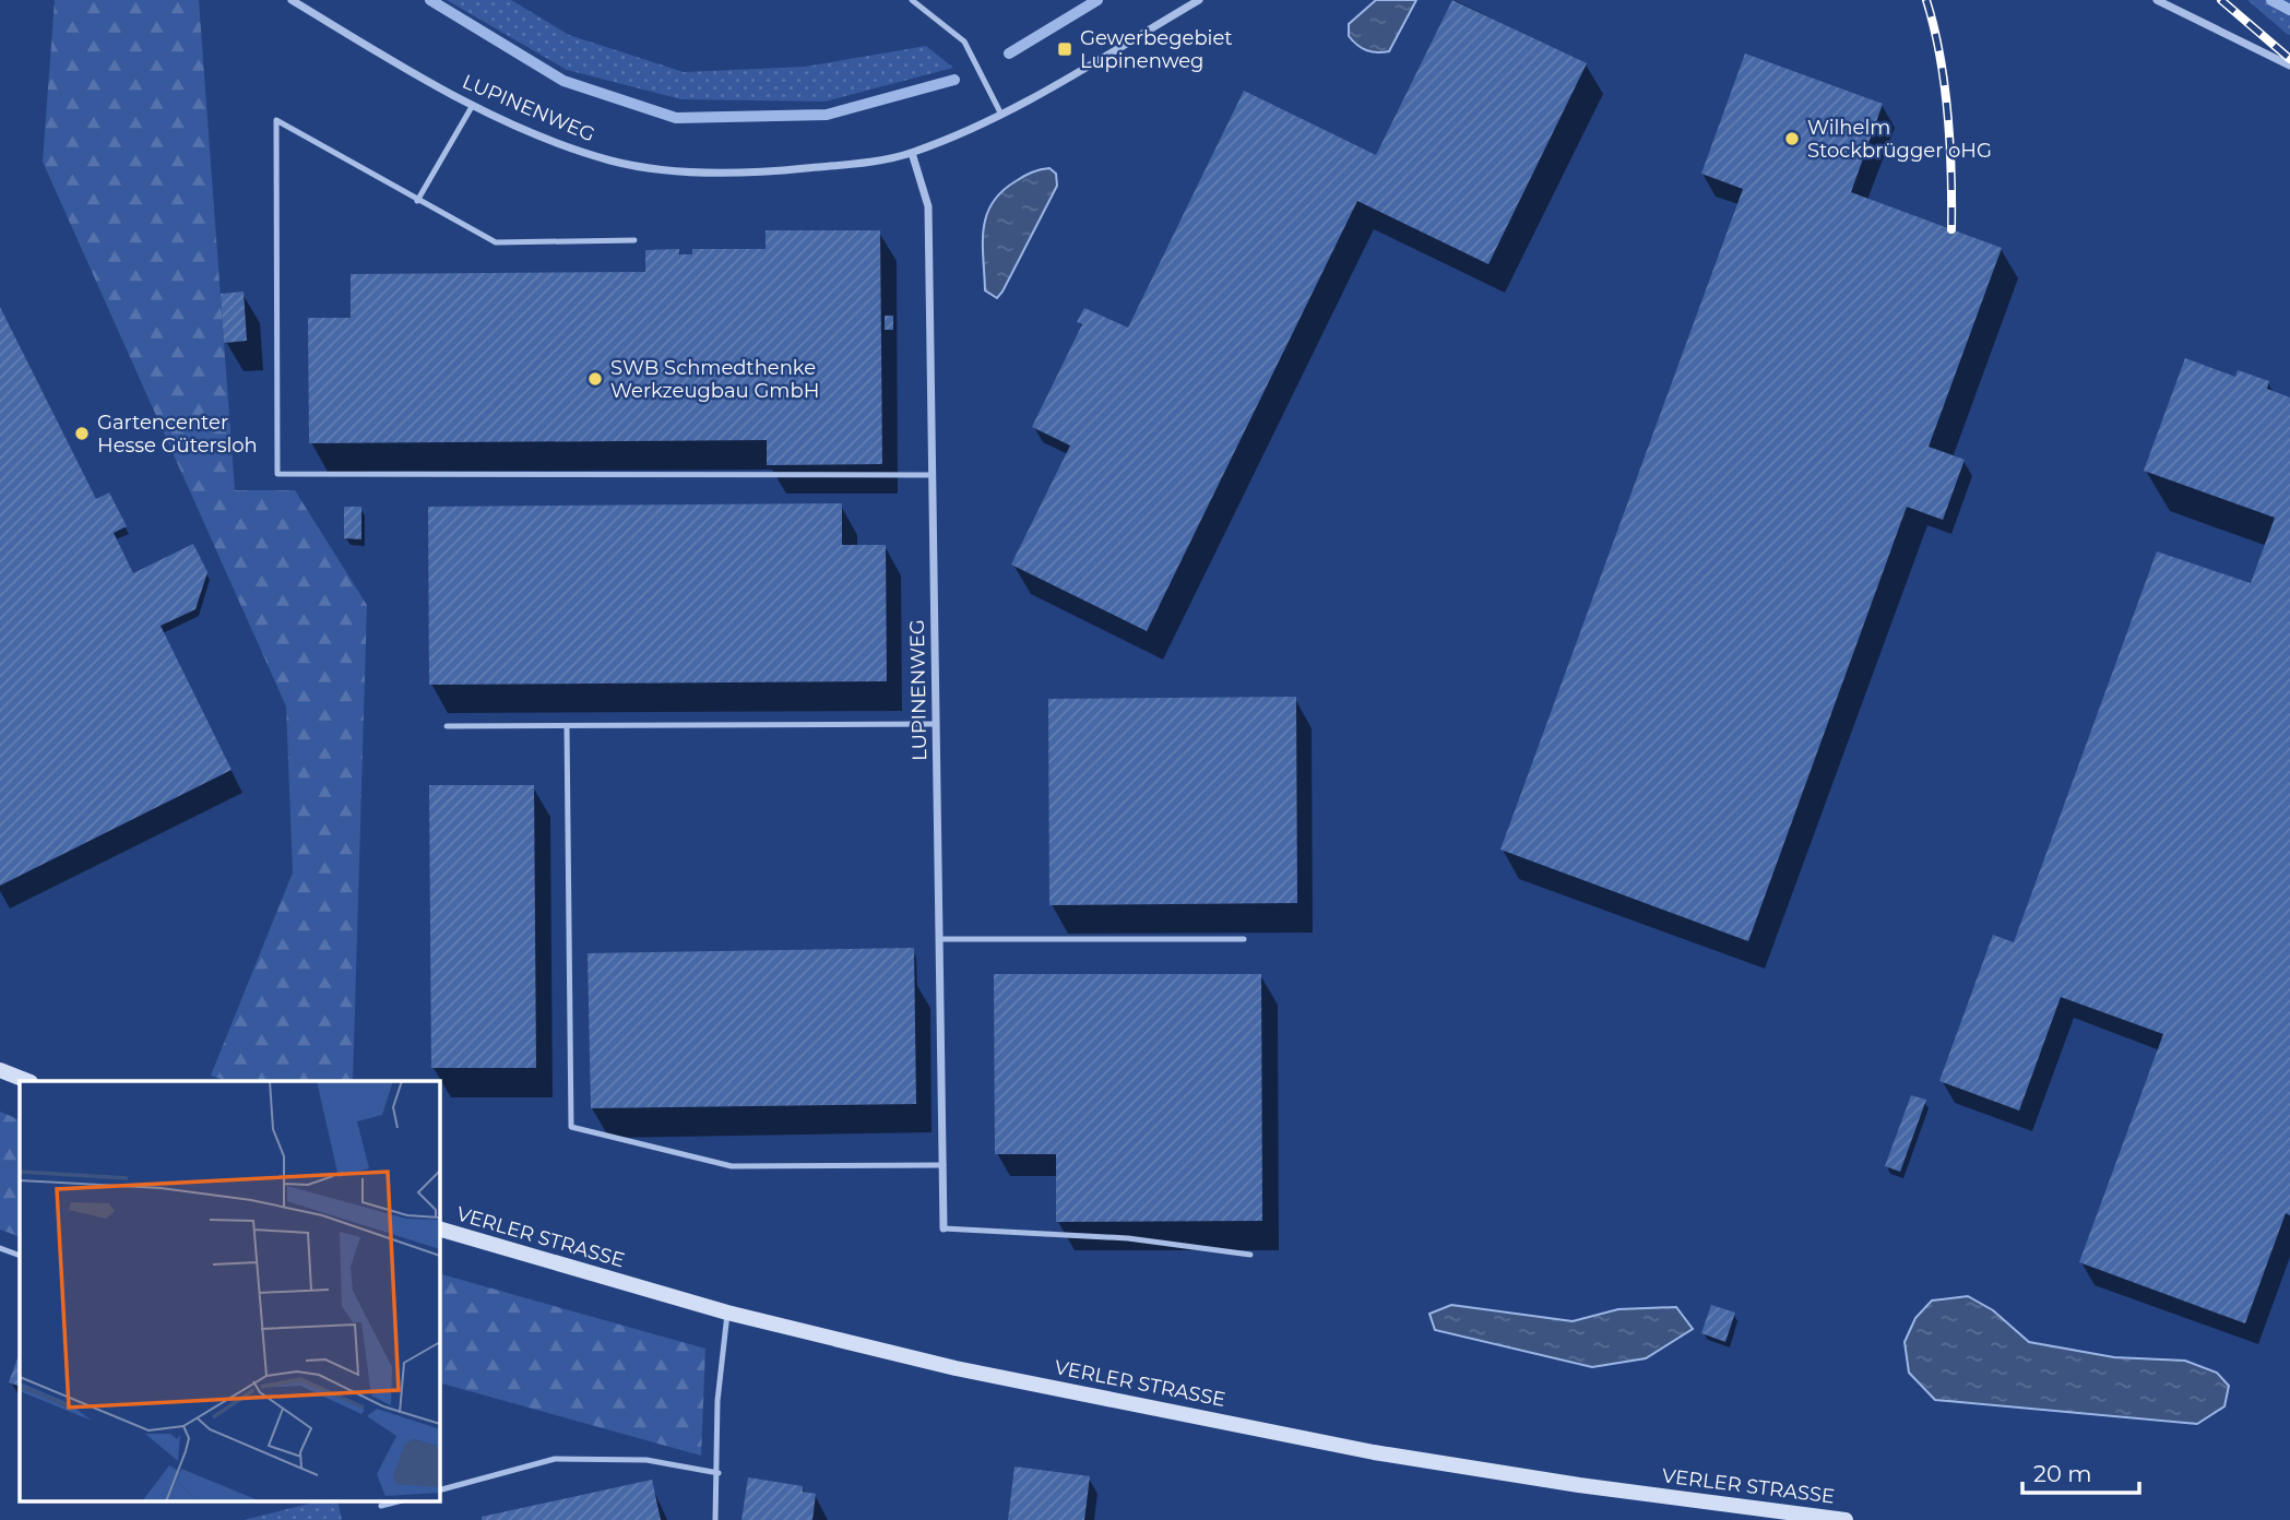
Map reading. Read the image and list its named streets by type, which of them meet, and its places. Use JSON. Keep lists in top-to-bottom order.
{
  "streets": {
    "main road": ["VERLER STRASSE"],
    "street": ["LUPINENWEG"]
  },
  "places": {
    "transit": ["Gewerbegebiet Lupinenweg"],
    "other": ["Wilhelm Stockbrügger oHG", "SWB Schmedthenke Werkzeugbau GmbH", "Gartencenter Hesse Gütersloh"]
  },
  "scale_bar": "20 m"
}
